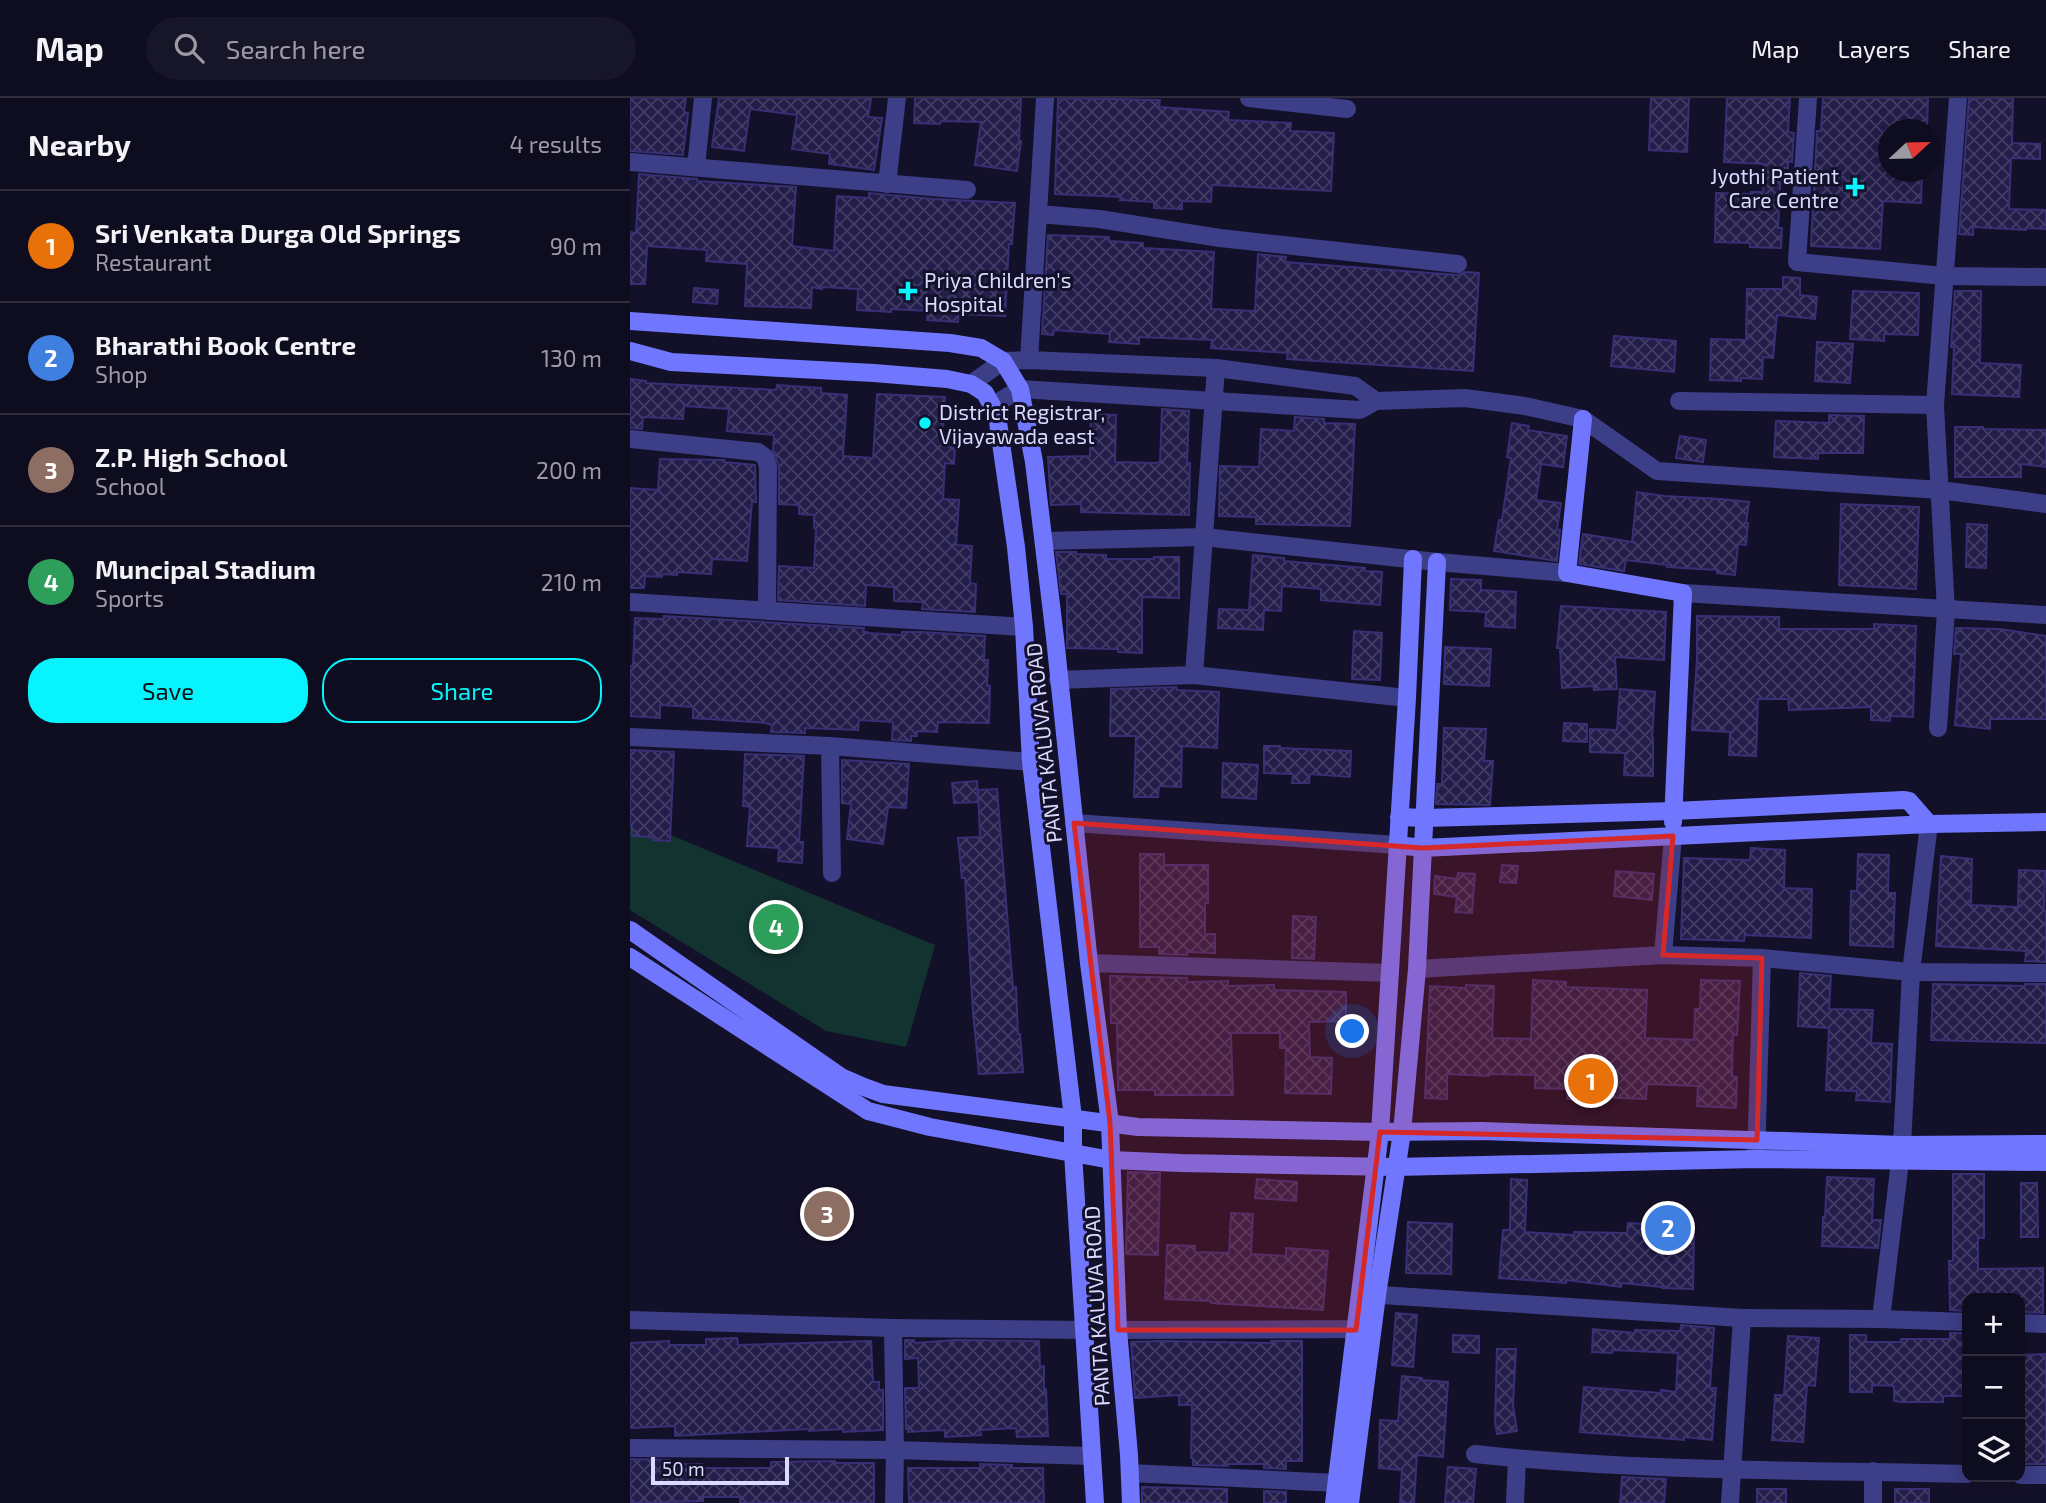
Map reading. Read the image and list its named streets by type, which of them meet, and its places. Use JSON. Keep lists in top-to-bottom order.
{
  "streets": {
    "street": ["PANTA KALUVA ROAD"]
  },
  "places": {
    "health": ["Jyothi Patient Care Centre", "Priya Children's Hospital"],
    "other": ["District Registrar, Vijayawada east"]
  },
  "scale_bar": "50 m",
  "north": "right",
  "page": {
    "header": "Map",
    "search": "Search here",
    "nav": ["Map", "Layers", "Share"],
    "heading": ["Nearby", "4 results"],
    "list": [
      {
        "mark": "1",
        "name": "Sri Venkata Durga Old Springs",
        "note": "Restaurant",
        "value": "90 m"
      },
      {
        "mark": "2",
        "name": "Bharathi Book Centre",
        "note": "Shop",
        "value": "130 m"
      },
      {
        "mark": "3",
        "name": "Z.P. High School",
        "note": "School",
        "value": "200 m"
      },
      {
        "mark": "4",
        "name": "Muncipal Stadium",
        "note": "Sports",
        "value": "210 m"
      }
    ],
    "buttons": ["Save", "Share"],
    "pins": [
      "4",
      "1",
      "3",
      "2"
    ],
    "map_buttons": ["+", "−"],
    "scale": "50 m"
  }
}
